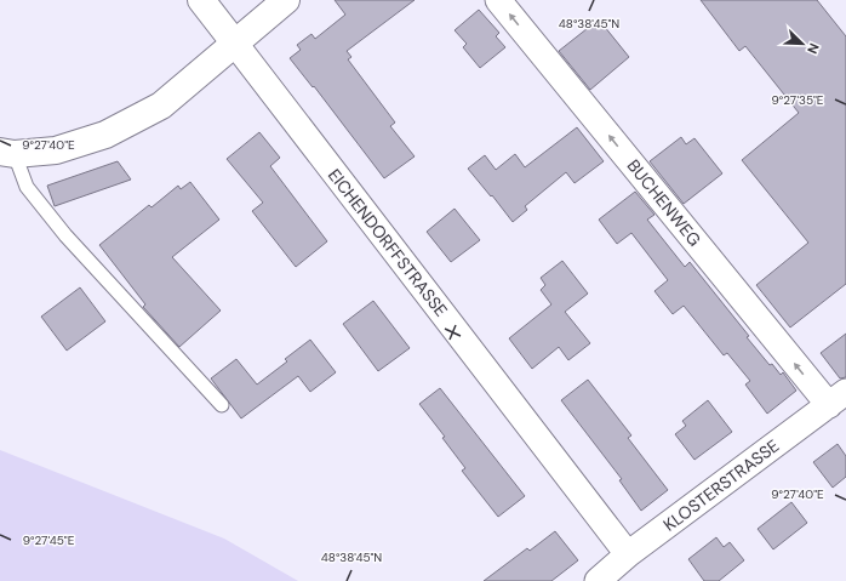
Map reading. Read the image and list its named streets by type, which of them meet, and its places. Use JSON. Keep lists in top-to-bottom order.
{
  "streets": {
    "main road": ["EICHENDORFFSTRASSE"],
    "street": ["BUCHENWEG", "KLOSTERSTRASSE"]
  },
  "crossings": [
    ["BUCHENWEG", "KLOSTERSTRASSE"],
    ["EICHENDORFFSTRASSE", "KLOSTERSTRASSE"]
  ],
  "one_way": ["BUCHENWEG"],
  "north": "bottom right",
  "coordinates": [
    "48°38'45\"N",
    "9°27'35\"E",
    "9°27'40\"E",
    "9°27'45\"E"
  ]
}
